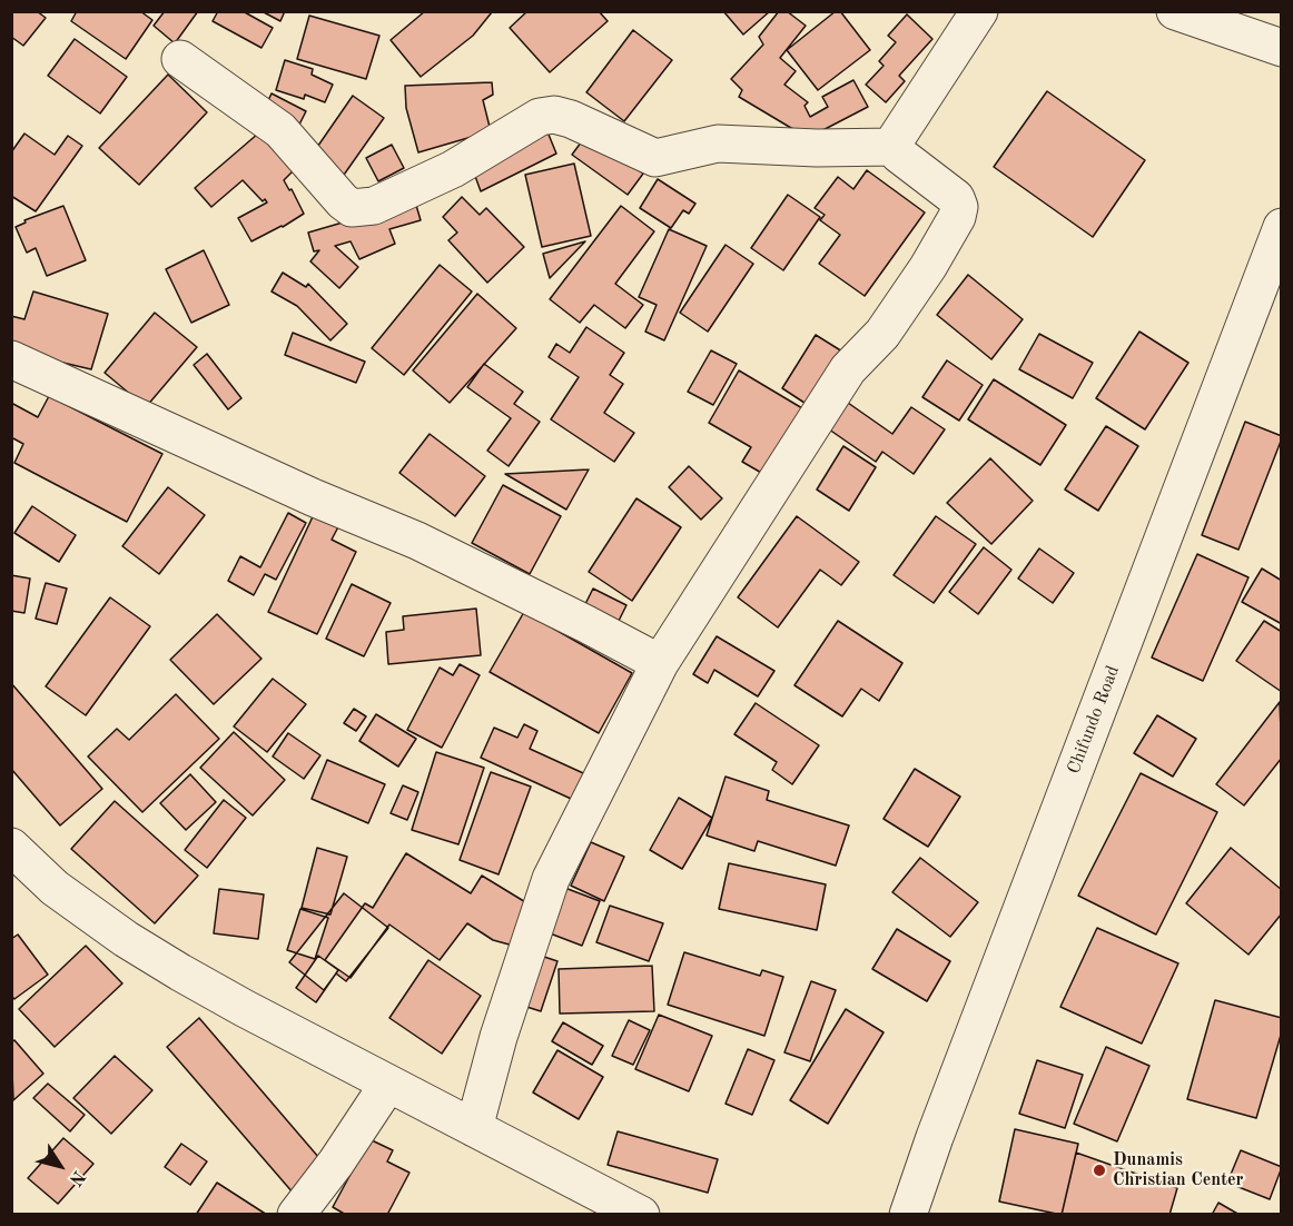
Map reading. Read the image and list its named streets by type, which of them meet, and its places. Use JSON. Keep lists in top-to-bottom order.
{
  "streets": {
    "street": ["Chifundo Road"]
  },
  "places": ["Dunamis Christian Center"],
  "north": "bottom right"
}
